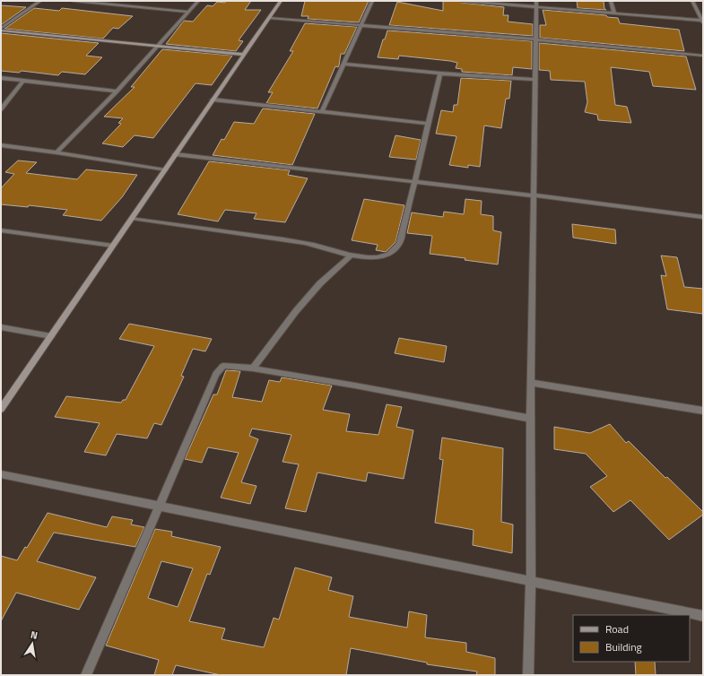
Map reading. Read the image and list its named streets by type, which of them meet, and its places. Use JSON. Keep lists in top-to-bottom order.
{
  "legend": ["Road", "Building"],
  "north": "top"
}
